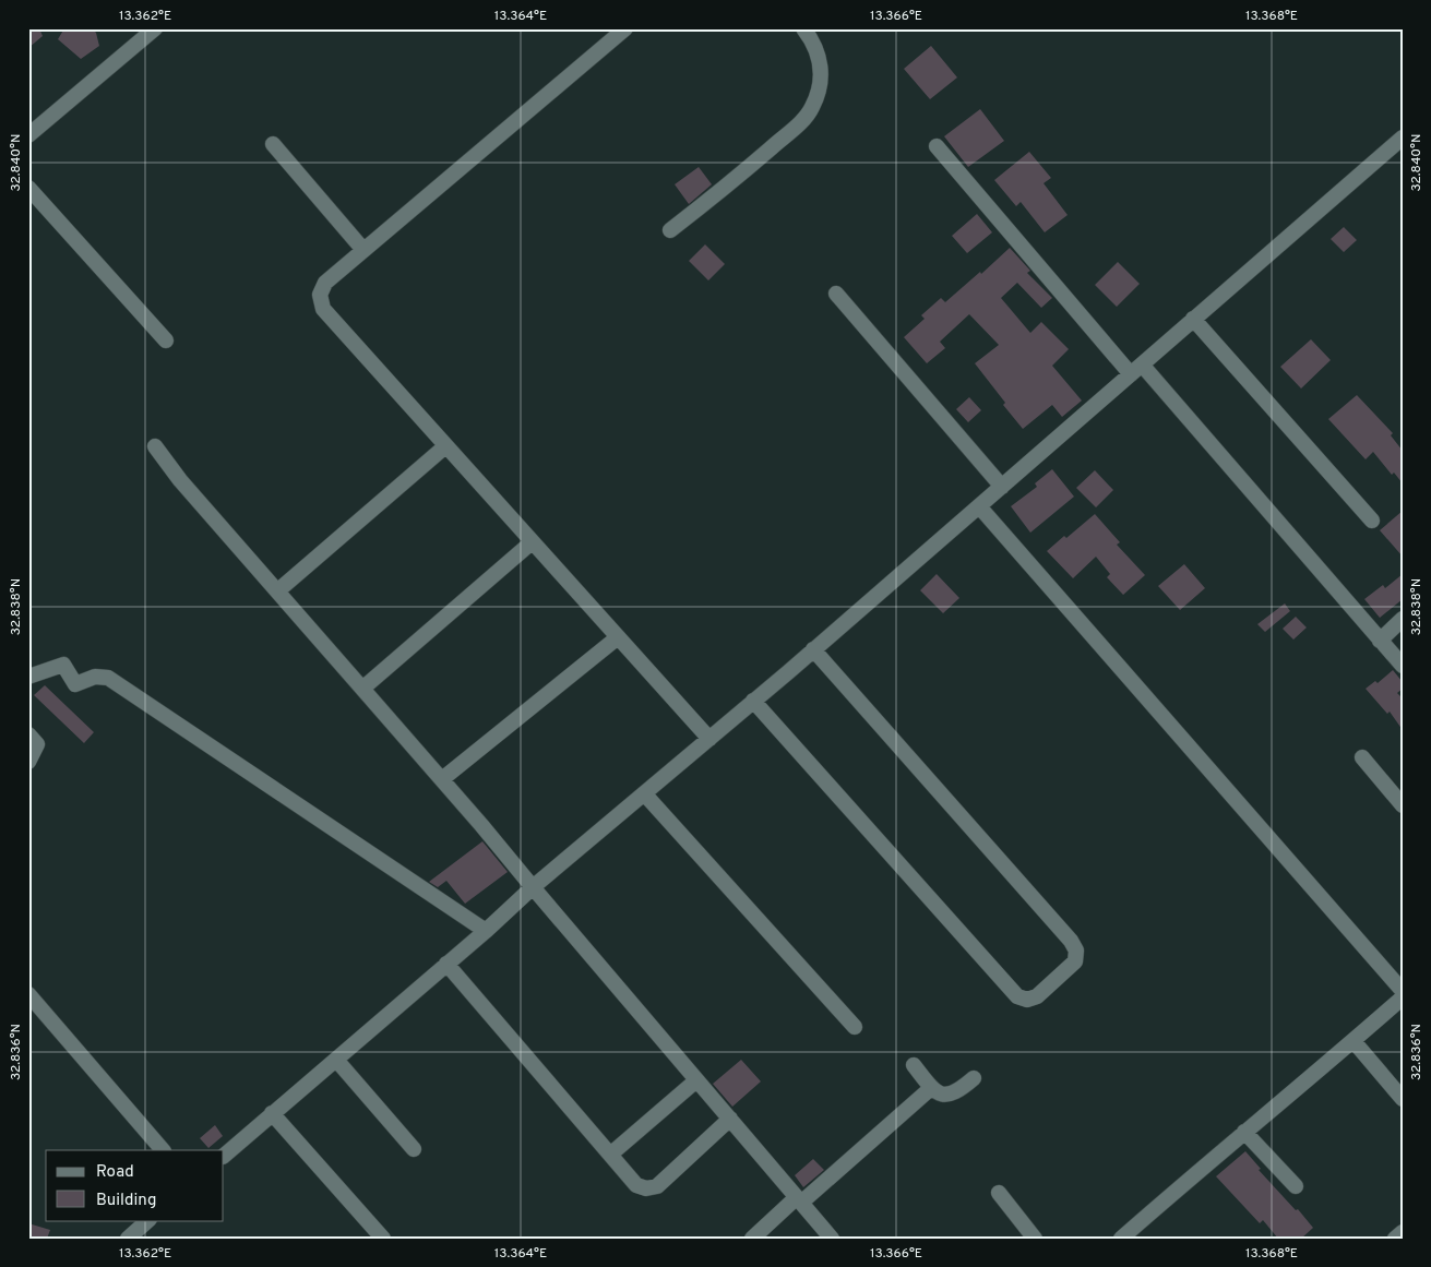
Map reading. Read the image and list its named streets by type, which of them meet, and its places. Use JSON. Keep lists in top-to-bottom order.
{
  "legend": ["Road", "Building"],
  "coordinates": [
    "13.362°E",
    "13.364°E",
    "13.366°E",
    "13.368°E",
    "32.840°N",
    "32.838°N",
    "32.836°N"
  ]
}
